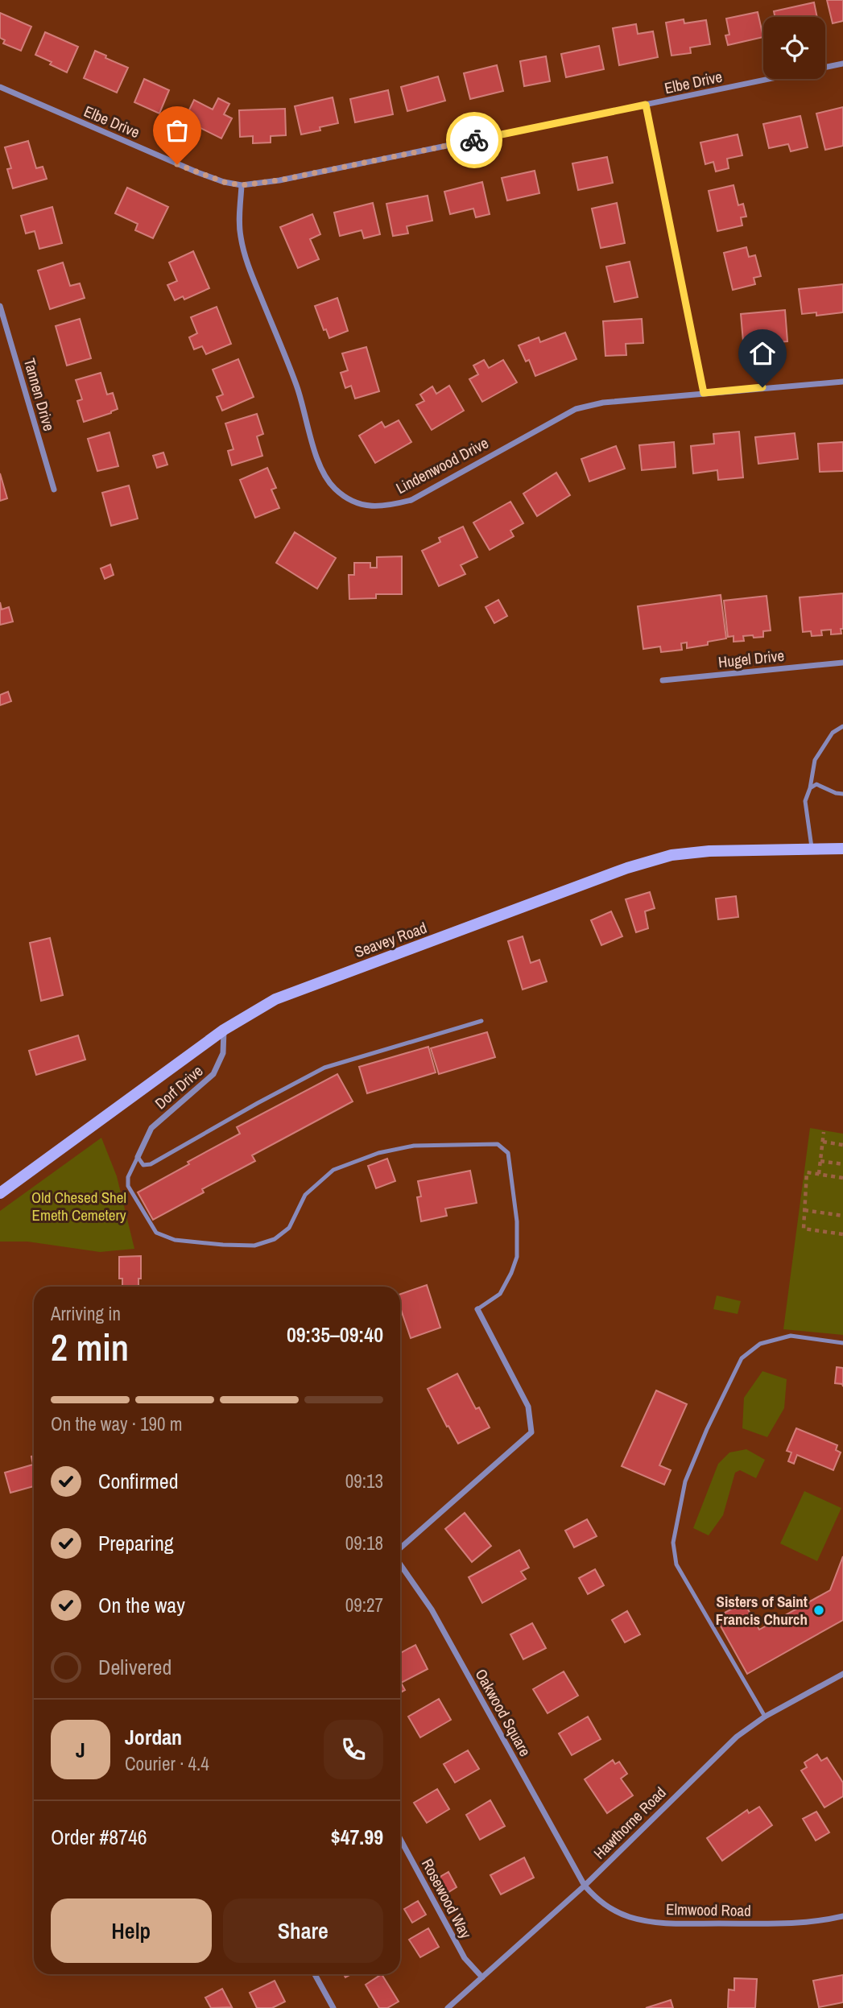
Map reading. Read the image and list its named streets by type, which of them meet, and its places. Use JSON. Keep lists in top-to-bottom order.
{
  "streets": {
    "street": [
      "Elbe Drive",
      "Tannen Drive",
      "Lindenwood Drive",
      "Hugel Drive",
      "Seavey Road",
      "Dorf Drive",
      "Oakwood Square",
      "Hawthorne Road",
      "Rosewood Way",
      "Elmwood Road"
    ]
  },
  "crossings": [
    ["Elbe Drive", "Lindenwood Drive"],
    ["Seavey Road", "Dorf Drive"],
    ["Oakwood Square", "Hawthorne Road"],
    ["Oakwood Square", "Elmwood Road"],
    ["Hawthorne Road", "Rosewood Way"],
    ["Hawthorne Road", "Elmwood Road"]
  ],
  "parks": ["Old Chesed Shel Emeth Cemetery"],
  "places": ["Sisters of Saint Francis Church"],
  "page": {
    "heading": ["2 min", "Arriving in", "09:35–09:40"],
    "panel": [
      "Jordan",
      "Courier · 4.4",
      "Order #8746",
      "$47.99"
    ],
    "bar": "On the way · 190 m",
    "list": [
      ["Confirmed", "09:13"],
      ["Preparing", "09:18"],
      ["On the way", "09:27"],
      "Delivered"
    ],
    "round": "J",
    "buttons": ["Help", "Share"]
  }
}
